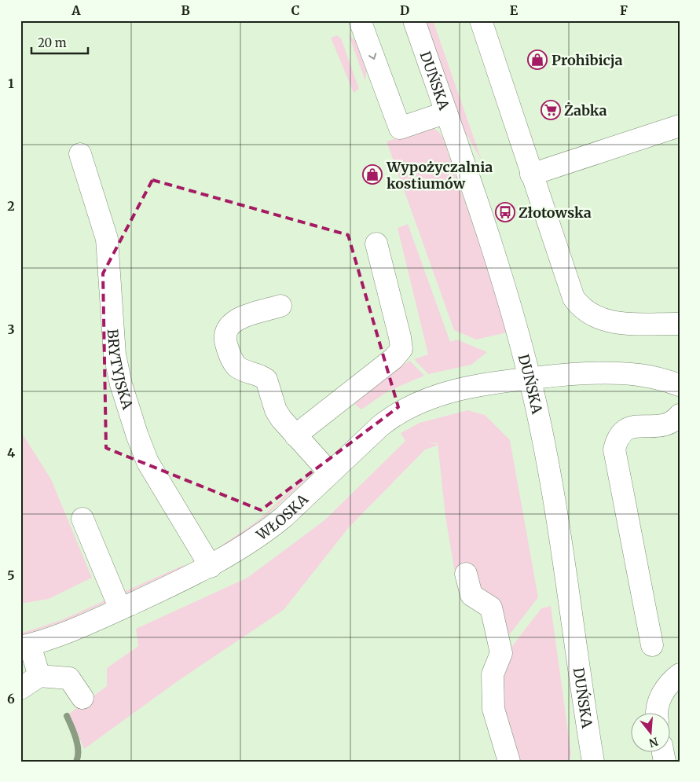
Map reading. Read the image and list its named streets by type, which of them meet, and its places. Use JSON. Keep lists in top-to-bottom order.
{
  "streets": {
    "street": ["DUŃSKA", "BRYTYJSKA", "WŁOSKA"]
  },
  "crossings": [
    ["DUŃSKA", "WŁOSKA"],
    ["BRYTYJSKA", "WŁOSKA"]
  ],
  "places": {
    "shop": ["Prohibicja", "Wypożyczalnia kostiumów"],
    "supermarket": ["Żabka"],
    "bus stop": ["Złotowska"]
  },
  "scale_bar": "20 m",
  "north": "bottom",
  "grid": {
    "columns": [
      "A",
      "B",
      "C",
      "D",
      "E",
      "F"
    ],
    "rows": [
      "1",
      "2",
      "3",
      "4",
      "5",
      "6"
    ]
  }
}
